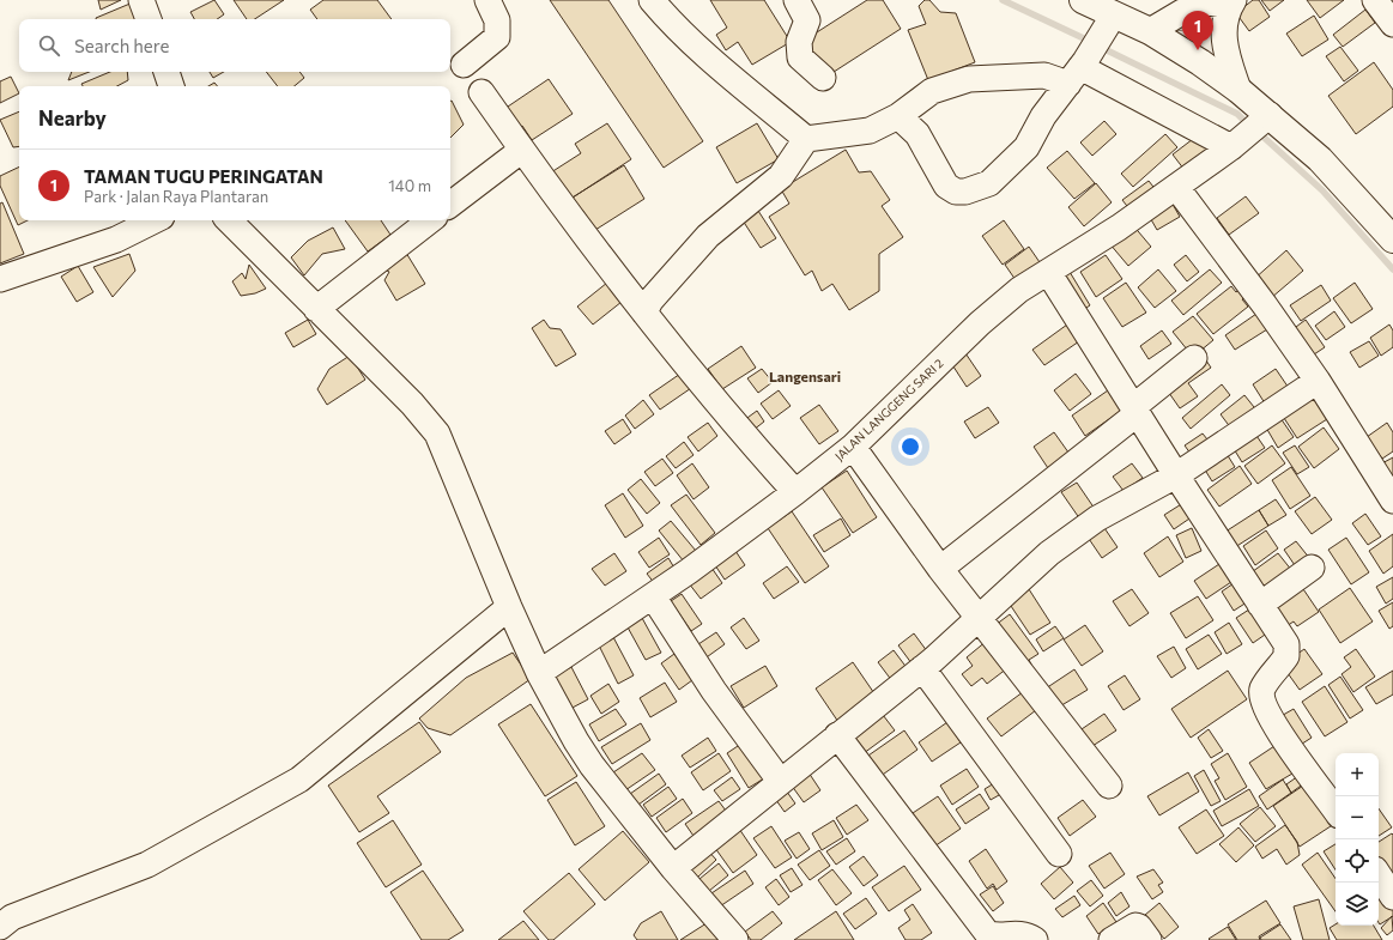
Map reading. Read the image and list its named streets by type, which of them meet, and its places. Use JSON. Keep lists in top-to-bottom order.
{
  "streets": {
    "street": ["JALAN LANGGENG SARI 2"]
  },
  "districts": ["Langensari"],
  "page": {
    "pins": "1",
    "search": "Search here",
    "heading": "Nearby",
    "list": [
      {
        "mark": "1",
        "name": "TAMAN TUGU PERINGATAN",
        "note": "Park · Jalan Raya Plantaran",
        "value": "140 m"
      }
    ],
    "map_buttons": ["+", "−"]
  }
}
